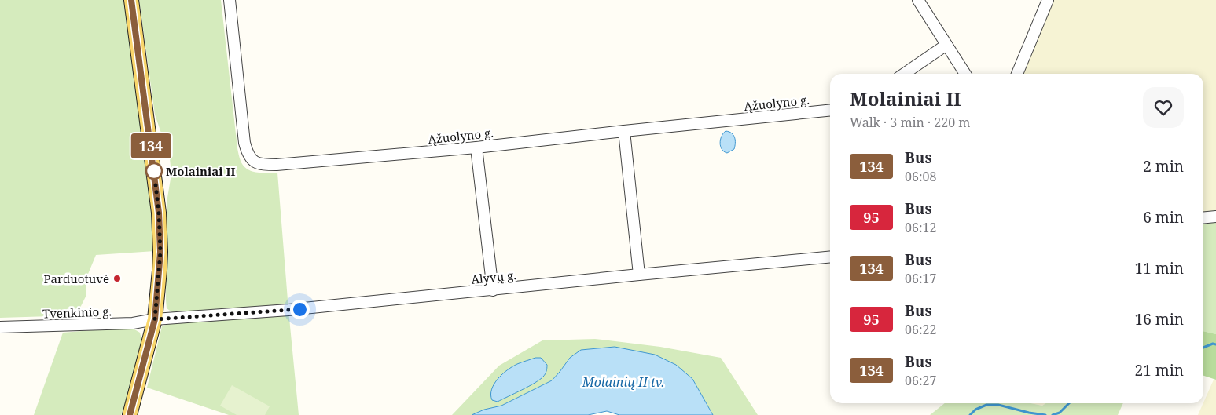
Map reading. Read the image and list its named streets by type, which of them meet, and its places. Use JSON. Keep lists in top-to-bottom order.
{
  "streets": {
    "street": ["Ąžuolyno g.", "Alyvų g.", "Tvenkinio g."]
  },
  "crossings": [
    ["Alyvų g.", "Tvenkinio g."]
  ],
  "water": ["Molainių II tv."],
  "places": ["Molainiai II", "Parduotuvė"],
  "lines": ["bus line 134"],
  "page": {
    "on_map": "134",
    "heading": ["Molainiai II", "Walk · 3 min · 220 m"],
    "list": [
      {
        "mark": "134",
        "name": "Bus",
        "note": "06:08",
        "value": "2 min"
      },
      {
        "mark": "95",
        "name": "Bus",
        "note": "06:12",
        "value": "6 min"
      },
      {
        "mark": "134",
        "name": "Bus",
        "note": "06:17",
        "value": "11 min"
      },
      {
        "mark": "95",
        "name": "Bus",
        "note": "06:22",
        "value": "16 min"
      },
      {
        "mark": "134",
        "name": "Bus",
        "note": "06:27",
        "value": "21 min"
      }
    ]
  }
}
